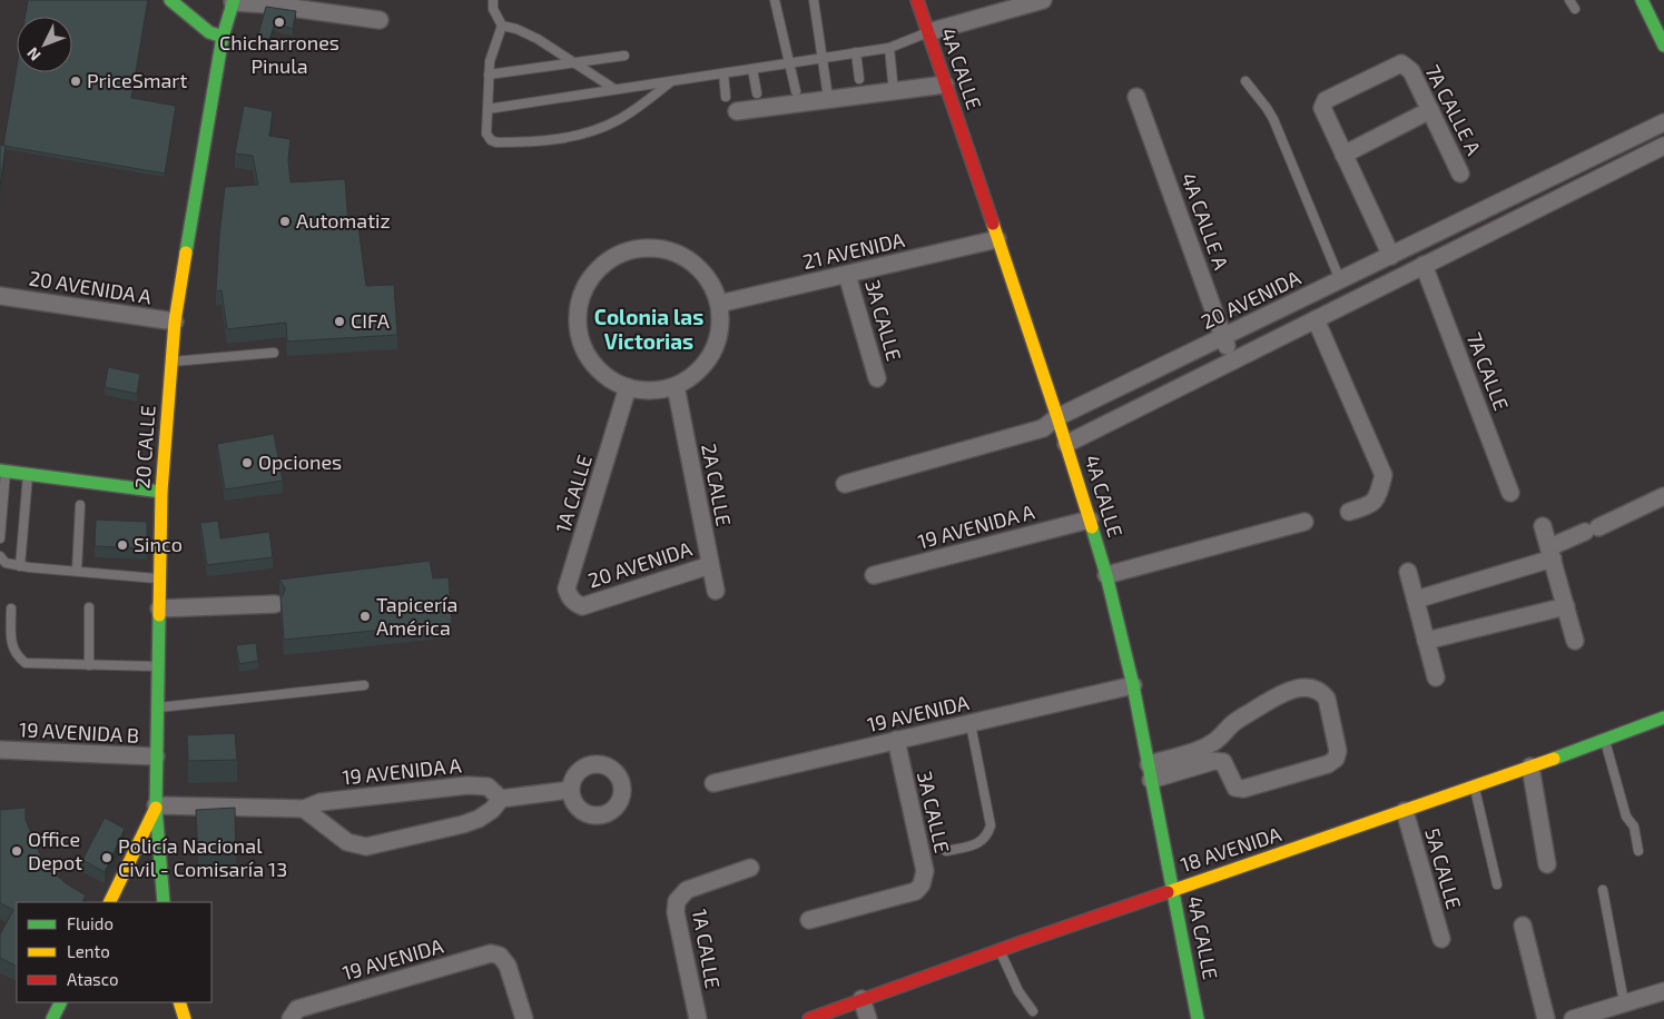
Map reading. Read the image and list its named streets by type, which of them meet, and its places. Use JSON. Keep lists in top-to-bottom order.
{
  "streets": {
    "street": [
      "4A CALLE",
      "7A CALLE A",
      "4A CALLE A",
      "21 AVENIDA",
      "20 AVENIDA A",
      "20 AVENIDA",
      "3A CALLE",
      "7A CALLE",
      "20 CALLE",
      "2A CALLE",
      "1A CALLE",
      "19 AVENIDA A",
      "19 AVENIDA",
      "19 AVENIDA B",
      "18 AVENIDA",
      "5A CALLE"
    ]
  },
  "crossings": [
    ["4A CALLE", "21 AVENIDA"],
    ["4A CALLE", "20 AVENIDA"],
    ["4A CALLE", "19 AVENIDA A"],
    ["4A CALLE", "19 AVENIDA"],
    ["4A CALLE", "18 AVENIDA"],
    ["4A CALLE A", "20 AVENIDA"],
    ["21 AVENIDA", "3A CALLE"],
    ["21 AVENIDA", "2A CALLE"],
    ["21 AVENIDA", "1A CALLE"],
    ["20 AVENIDA A", "20 CALLE"],
    ["20 AVENIDA", "2A CALLE"],
    ["20 AVENIDA", "1A CALLE"],
    ["3A CALLE", "19 AVENIDA"],
    ["20 CALLE", "19 AVENIDA A"],
    ["20 CALLE", "19 AVENIDA B"],
    ["2A CALLE", "1A CALLE"],
    ["18 AVENIDA", "5A CALLE"]
  ],
  "districts": ["Colonia las Victorias"],
  "places": [
    "Chicharrones Pinula",
    "PriceSmart",
    "Automatiz",
    "CIFA",
    "Opciones",
    "Sinco",
    "Tapicería América",
    "Office Depot",
    "Policía Nacional Civil - Comisaría 13"
  ],
  "legend": ["Fluido", "Lento", "Atasco"],
  "north": "bottom left"
}
